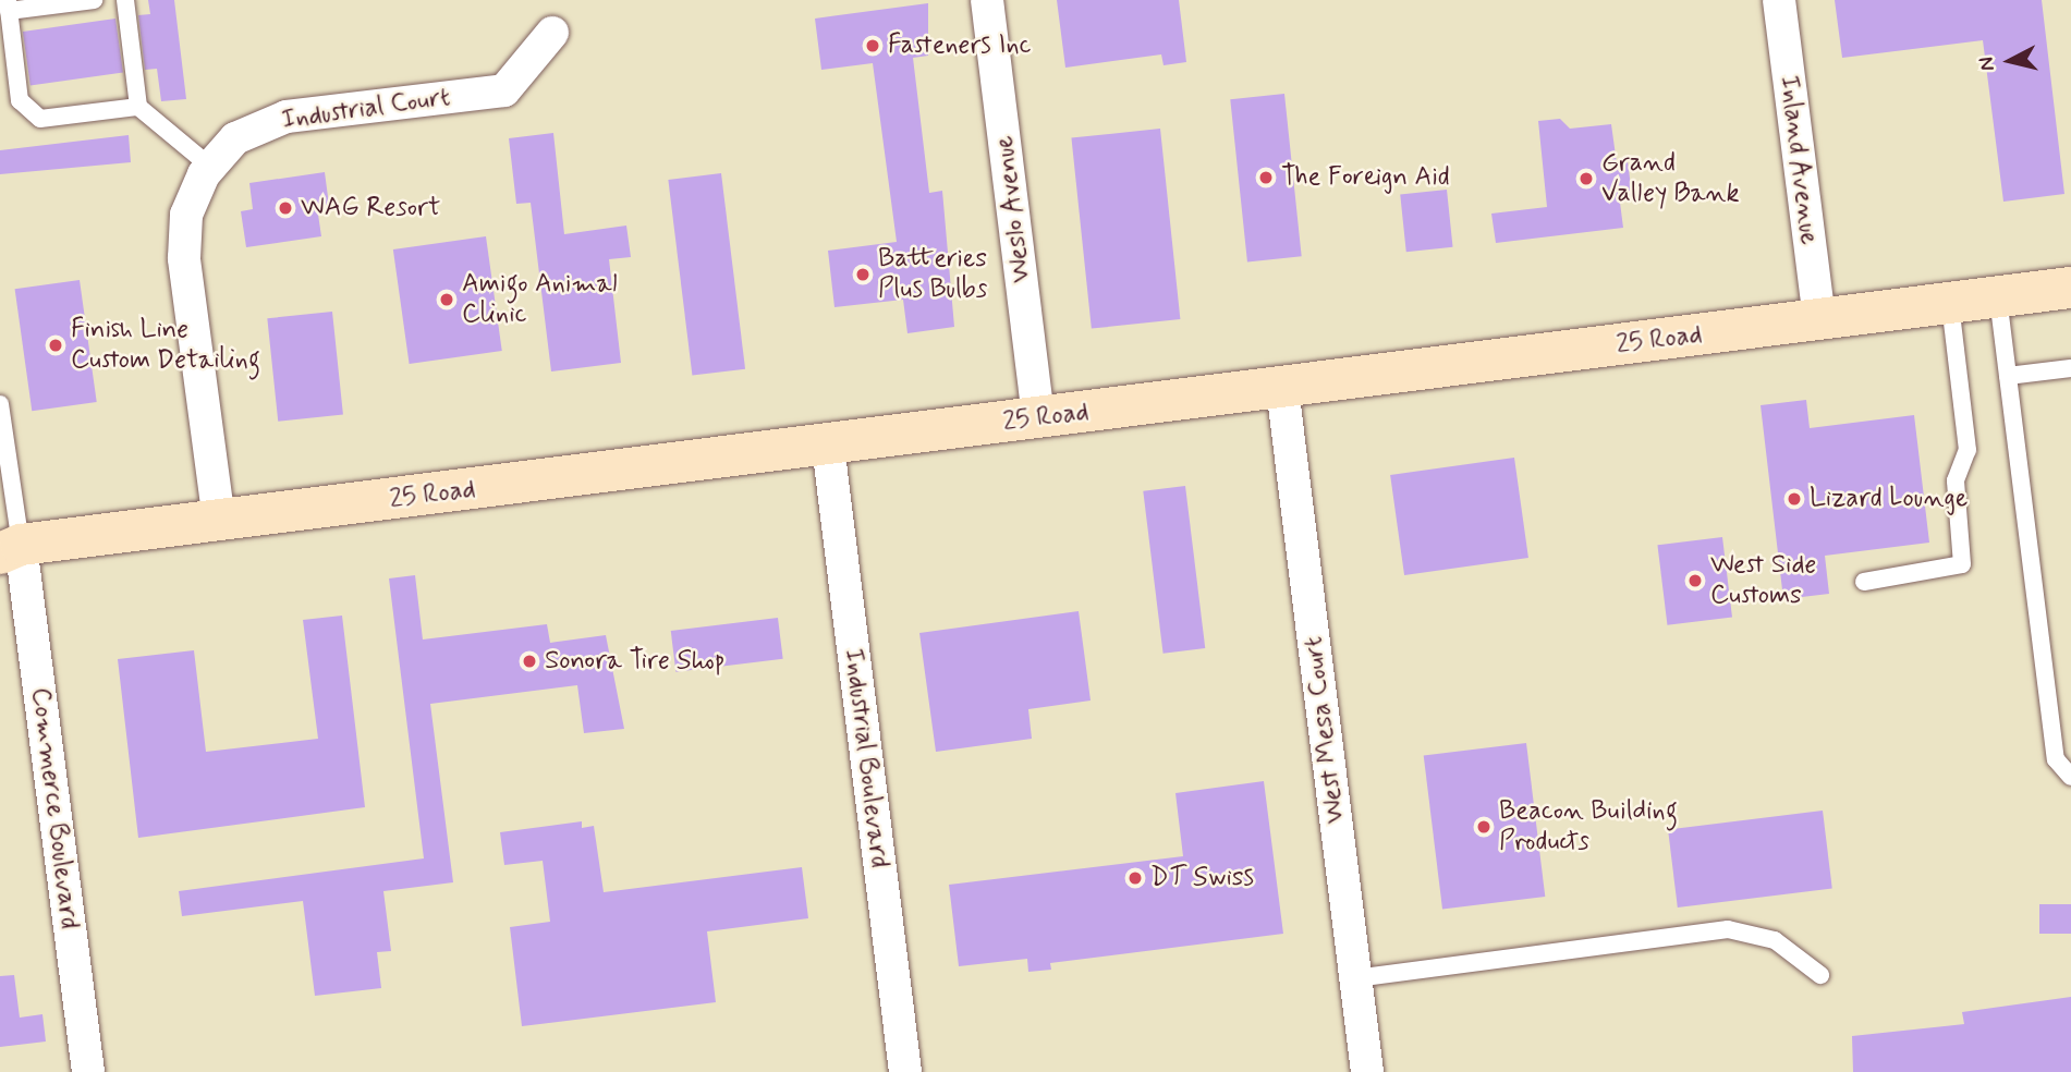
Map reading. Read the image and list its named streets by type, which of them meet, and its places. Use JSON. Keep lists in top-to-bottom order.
{
  "streets": {
    "main road": ["25 Road"],
    "street": [
      "Industrial Court",
      "Inland Avenue",
      "Weslo Avenue",
      "West Mesa Court",
      "Industrial Boulevard",
      "Commerce Boulevard"
    ]
  },
  "crossings": [
    ["Industrial Court", "25 Road"],
    ["Inland Avenue", "25 Road"],
    ["Weslo Avenue", "25 Road"],
    ["25 Road", "West Mesa Court"],
    ["25 Road", "Industrial Boulevard"],
    ["25 Road", "Commerce Boulevard"]
  ],
  "places": [
    "Fasteners Inc",
    "The Foreign Aid",
    "Grand Valley Bank",
    "WAG Resort",
    "Batteries Plus Bulbs",
    "Amigo Animal Clinic",
    "Finish Line Custom Detailing",
    "Lizard Lounge",
    "West Side Customs",
    "Sonora Tire Shop",
    "Beacon Building Products",
    "DT Swiss"
  ],
  "north": "left"
}
